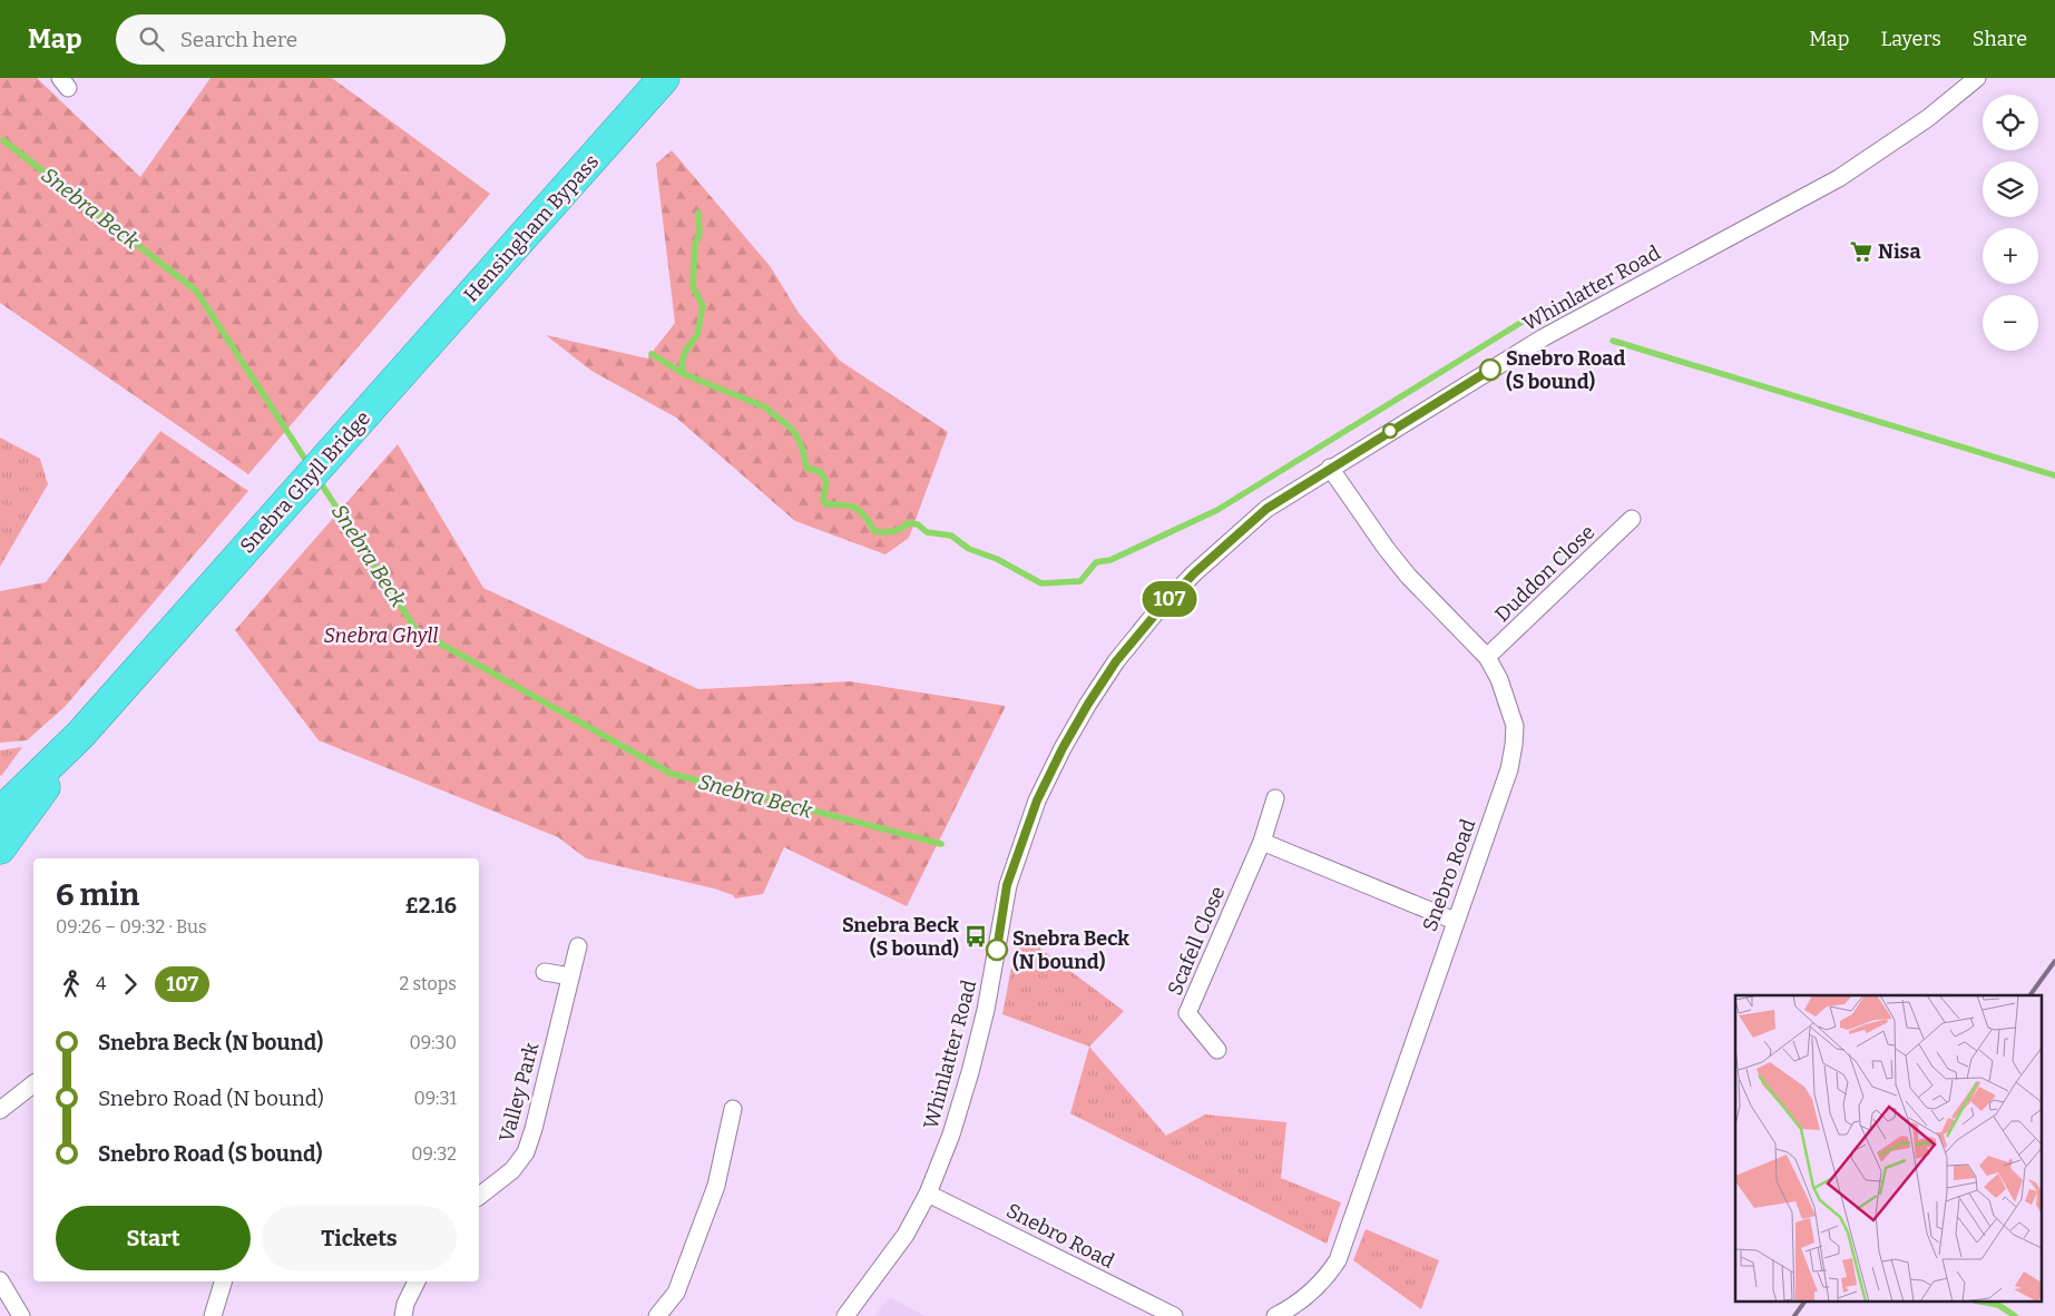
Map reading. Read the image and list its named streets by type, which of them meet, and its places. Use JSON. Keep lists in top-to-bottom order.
{
  "streets": {
    "highway": ["Hensingham Bypass", "Snebra Ghyll Bridge"],
    "street": [
      "Whinlatter Road",
      "Duddon Close",
      "Snebro Road",
      "Scafell Close",
      "Valley Park"
    ]
  },
  "crossings": [
    ["Hensingham Bypass", "Snebra Ghyll Bridge"],
    ["Whinlatter Road", "Snebro Road"],
    ["Duddon Close", "Snebro Road"]
  ],
  "water": ["Snebra Beck"],
  "parks": ["Snebra Ghyll"],
  "places": {
    "supermarket": ["Nisa"],
    "other": ["Snebro Road (S bound)", "Snebra Beck (N bound)"],
    "bus stop": ["Snebra Beck (S bound)"]
  },
  "lines": ["bus line 107"],
  "page": {
    "header": "Map",
    "search": "Search here",
    "nav": ["Map", "Layers", "Share"],
    "on_map": "107",
    "map_buttons": ["+", "−"],
    "heading": ["6 min", "09:26 – 09:32 · Bus", "£2.16"],
    "legs": ["4", "107", "2 stops"],
    "list": [
      {
        "name": "Snebra Beck (N bound)",
        "value": "09:30"
      },
      {
        "name": "Snebro Road (N bound)",
        "value": "09:31"
      },
      {
        "name": "Snebro Road (S bound)",
        "value": "09:32"
      }
    ],
    "buttons": ["Start", "Tickets"]
  }
}
